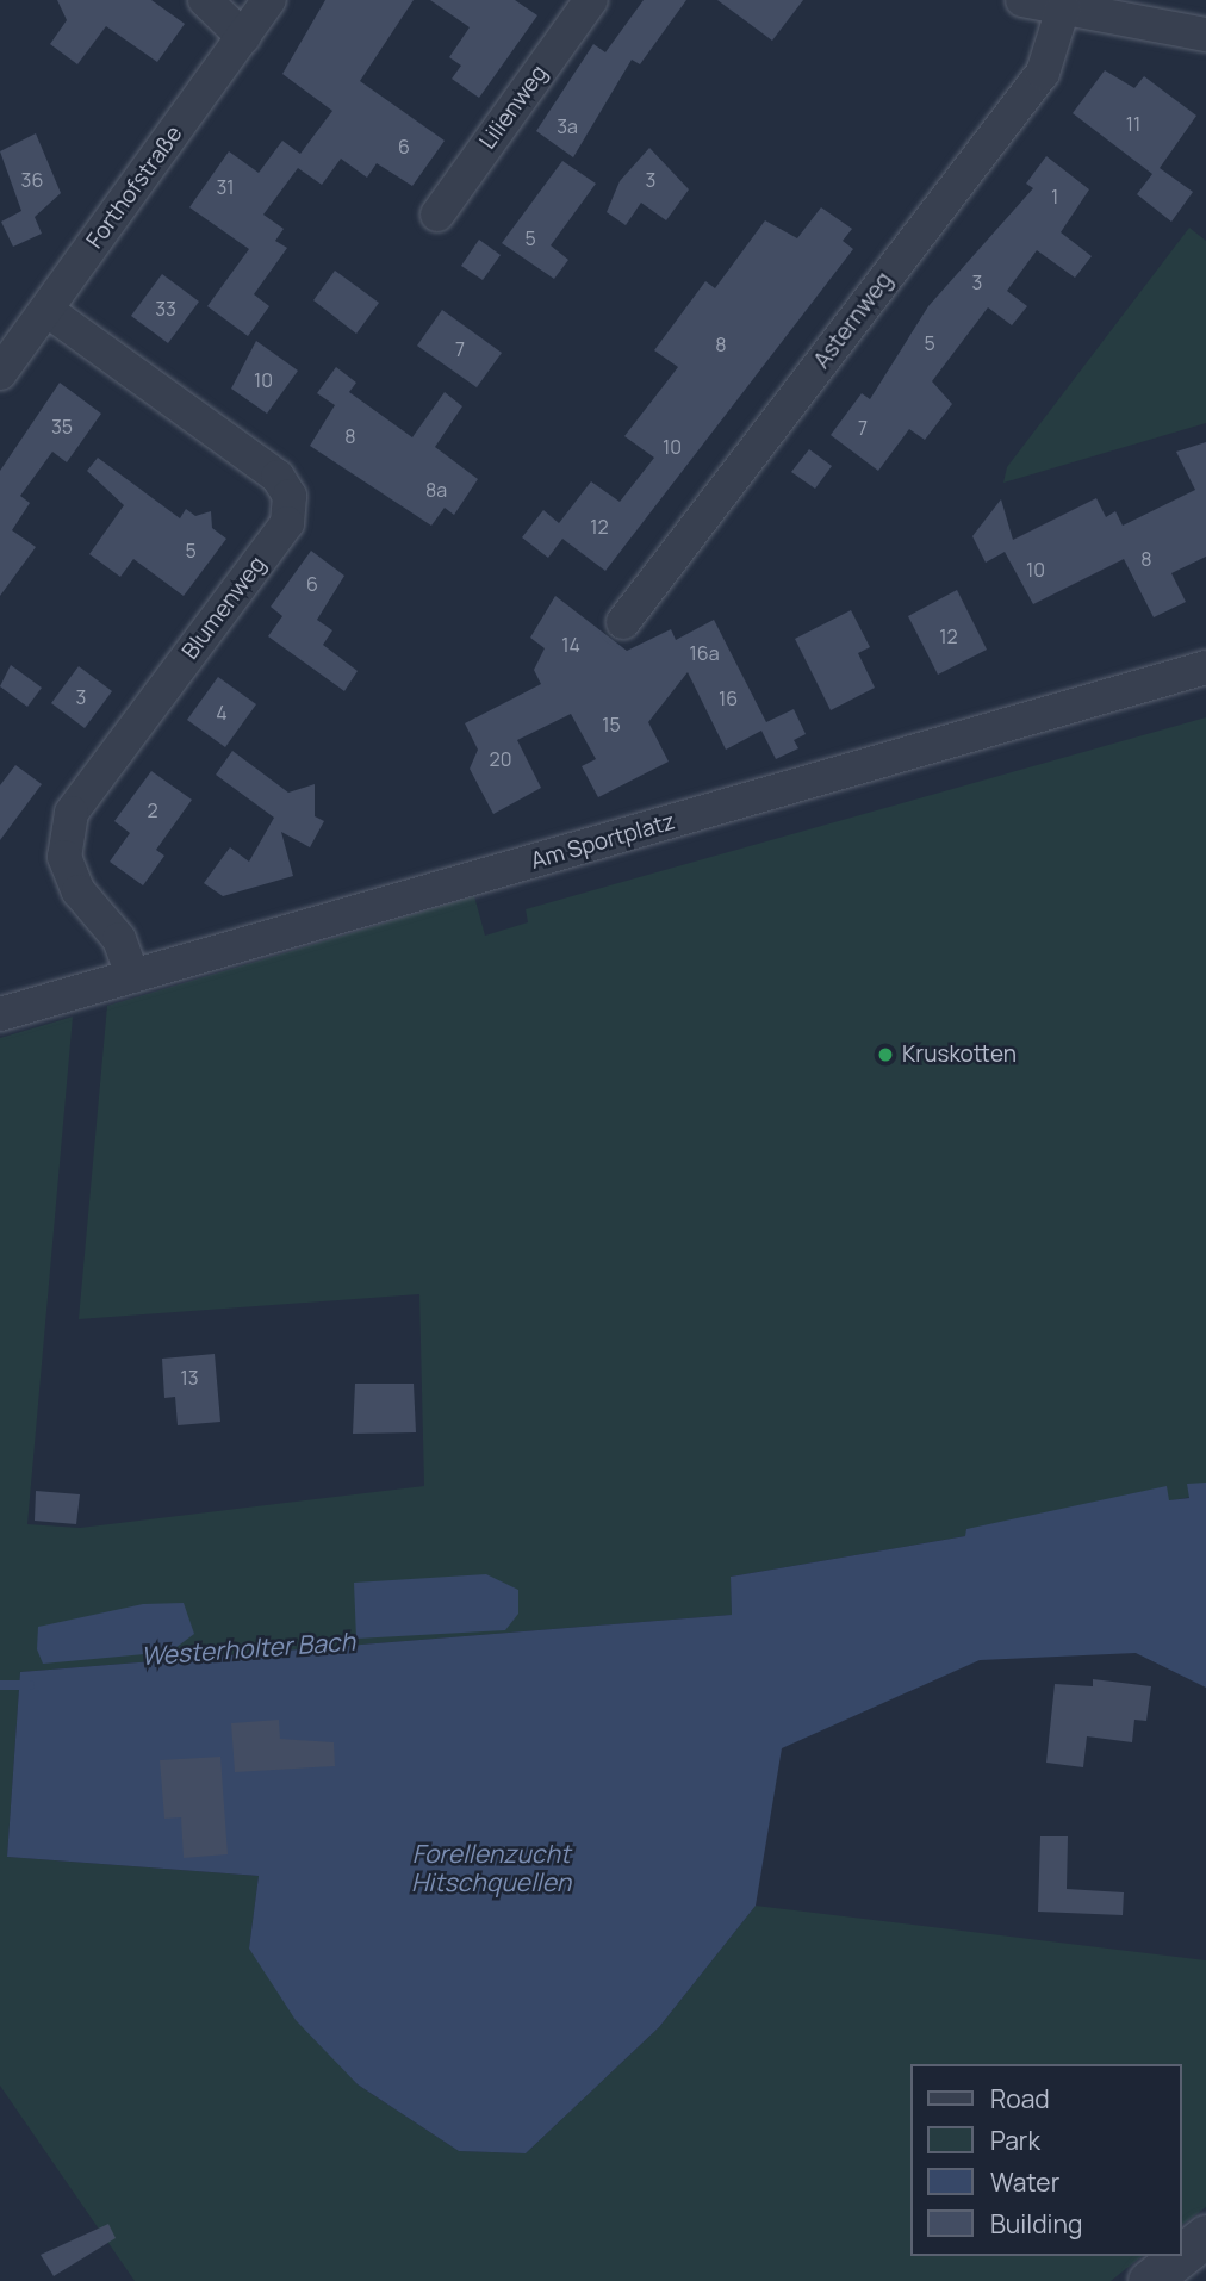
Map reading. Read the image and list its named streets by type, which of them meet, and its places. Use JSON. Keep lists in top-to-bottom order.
{
  "streets": {
    "street": [
      "Lilienweg",
      "Forthofstraße",
      "Asternweg",
      "Blumenweg",
      "Am Sportplatz"
    ]
  },
  "crossings": [
    ["Forthofstraße", "Blumenweg"],
    ["Blumenweg", "Am Sportplatz"]
  ],
  "water": ["Westerholter Bach", "Forellenzucht Hitschquellen"],
  "places": ["Kruskotten"],
  "house_numbers": [
    "11",
    "3a",
    "6",
    "36",
    "3",
    "31",
    "1",
    "5",
    "3",
    "33",
    "5",
    "8",
    "7",
    "10",
    "35",
    "7",
    "8",
    "10",
    "8a",
    "12",
    "5",
    "8",
    "10",
    "6",
    "12",
    "14",
    "16a",
    "3",
    "16",
    "4",
    "15",
    "20",
    "2",
    "13"
  ],
  "legend": [
    "Road",
    "Park",
    "Water",
    "Building"
  ]
}
